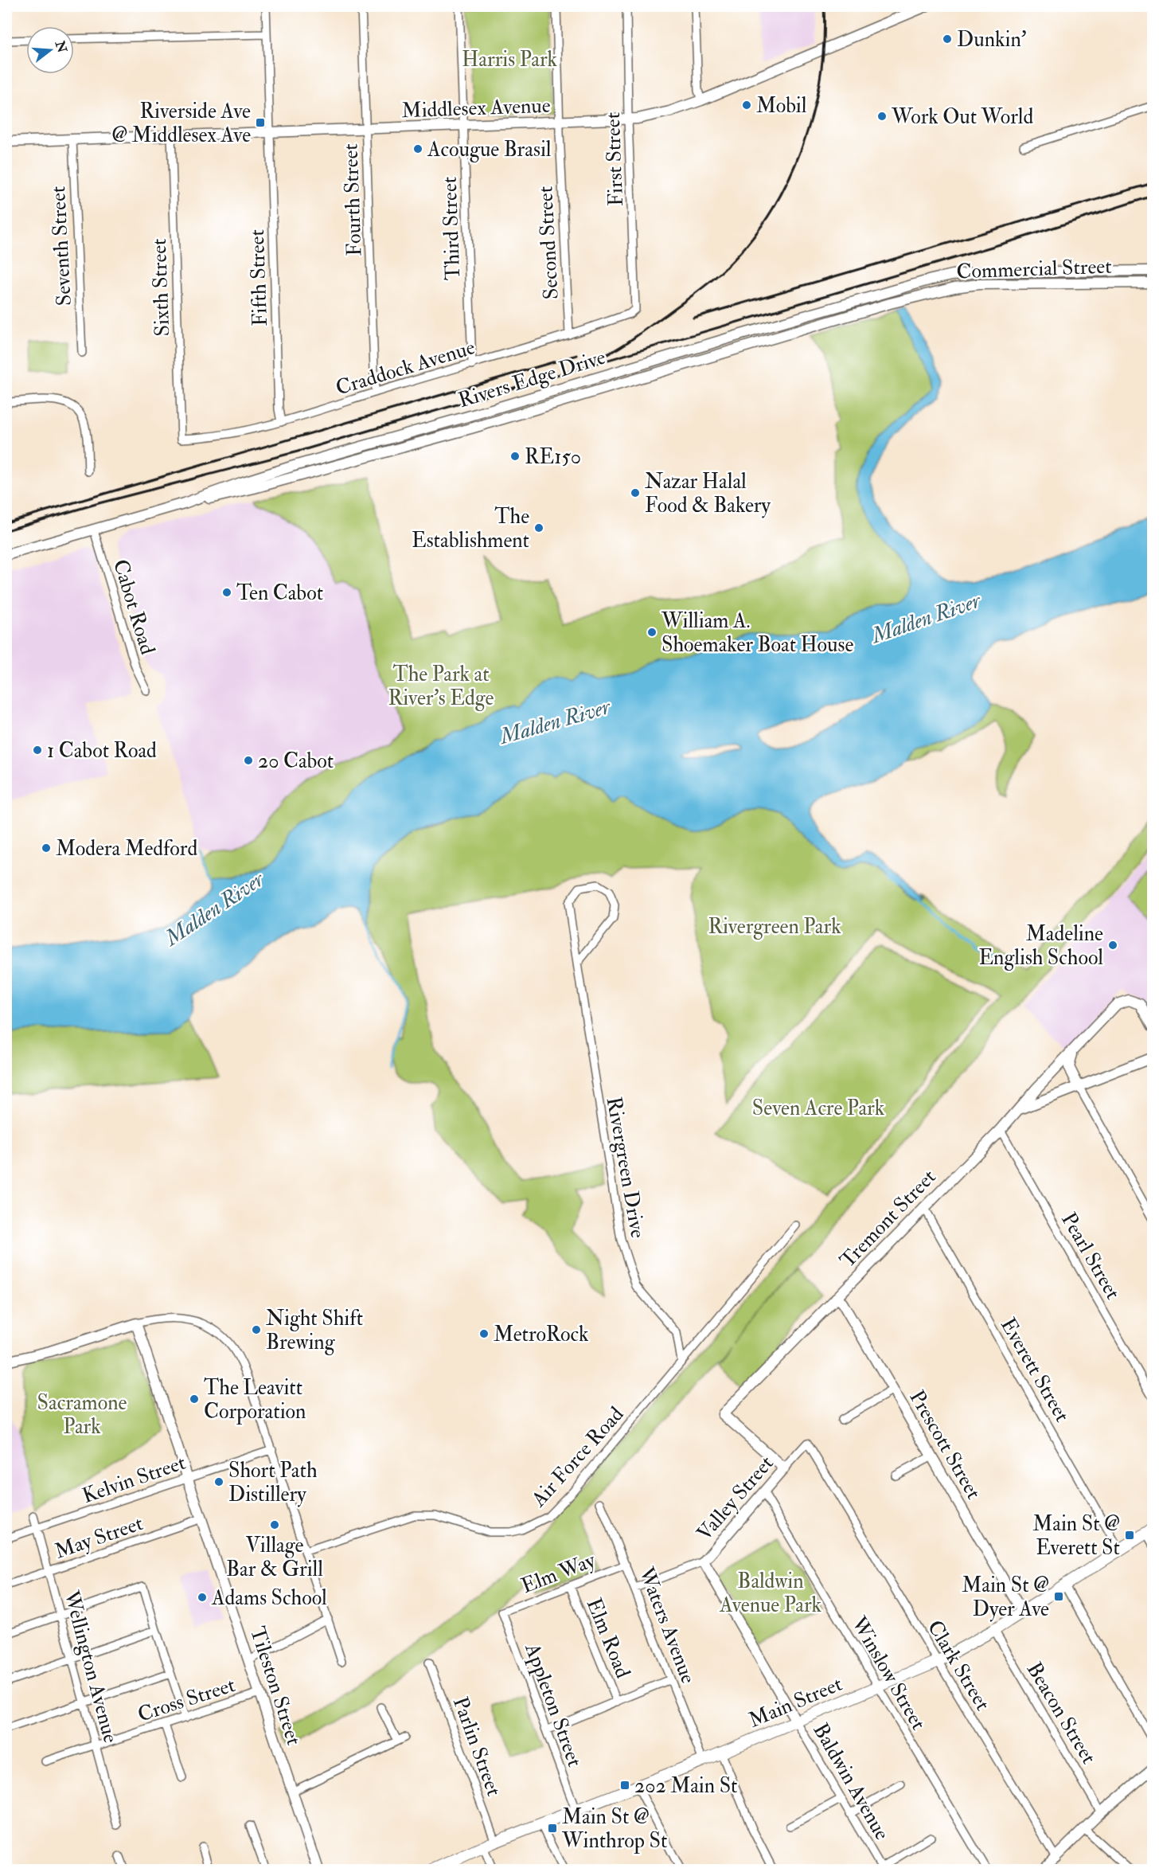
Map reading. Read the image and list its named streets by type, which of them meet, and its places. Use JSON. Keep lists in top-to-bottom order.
{
  "streets": {
    "main road": [
      "Middlesex Avenue",
      "Commercial Street",
      "Rivers Edge Drive",
      "Tremont Street",
      "Prescott Street",
      "Valley Street",
      "Tileston Street",
      "Main Street",
      "Baldwin Avenue"
    ],
    "street": [
      "First Street",
      "Fourth Street",
      "Third Street",
      "Second Street",
      "Seventh Street",
      "Fifth Street",
      "Sixth Street",
      "Craddock Avenue",
      "Cabot Road",
      "Rivergreen Drive",
      "Pearl Street",
      "Everett Street",
      "Air Force Road",
      "Kelvin Street",
      "May Street",
      "Elm Way",
      "Waters Avenue",
      "Elm Road",
      "Clark Street",
      "Wellington Avenue",
      "Winslow Street",
      "Cross Street",
      "Appleton Street",
      "Beacon Street",
      "Parlin Street"
    ]
  },
  "crossings": [
    ["Middlesex Avenue", "First Street"],
    ["Middlesex Avenue", "Fourth Street"],
    ["Middlesex Avenue", "Third Street"],
    ["Middlesex Avenue", "Second Street"],
    ["Middlesex Avenue", "Seventh Street"],
    ["Middlesex Avenue", "Fifth Street"],
    ["Middlesex Avenue", "Sixth Street"],
    ["First Street", "Craddock Avenue"],
    ["Fourth Street", "Craddock Avenue"],
    ["Third Street", "Craddock Avenue"],
    ["Second Street", "Craddock Avenue"],
    ["Commercial Street", "Rivers Edge Drive"],
    ["Fifth Street", "Craddock Avenue"],
    ["Sixth Street", "Craddock Avenue"],
    ["Rivers Edge Drive", "Cabot Road"],
    ["Rivergreen Drive", "Air Force Road"],
    ["Tremont Street", "Pearl Street"],
    ["Tremont Street", "Everett Street"],
    ["Tremont Street", "Prescott Street"],
    ["Tremont Street", "Valley Street"],
    ["Everett Street", "Main Street"],
    ["Prescott Street", "Main Street"],
    ["Kelvin Street", "Wellington Avenue"],
    ["Kelvin Street", "Tileston Street"],
    ["Valley Street", "Waters Avenue"],
    ["Valley Street", "Clark Street"],
    ["Valley Street", "Winslow Street"],
    ["Valley Street", "Baldwin Avenue"],
    ["May Street", "Wellington Avenue"],
    ["May Street", "Tileston Street"],
    ["Elm Way", "Waters Avenue"],
    ["Elm Way", "Elm Road"],
    ["Elm Way", "Appleton Street"],
    ["Waters Avenue", "Main Street"],
    ["Clark Street", "Main Street"],
    ["Wellington Avenue", "Cross Street"],
    ["Winslow Street", "Main Street"],
    ["Tileston Street", "Cross Street"],
    ["Main Street", "Appleton Street"],
    ["Main Street", "Beacon Street"],
    ["Main Street", "Parlin Street"],
    ["Main Street", "Baldwin Avenue"]
  ],
  "water": ["Malden River"],
  "parks": [
    "Harris Park",
    "The Park at River's Edge",
    "Rivergreen Park",
    "Seven Acre Park",
    "Sacramone Park",
    "Baldwin Avenue Park"
  ],
  "places": {
    "other": [
      "Dunkin'",
      "Mobil",
      "Work Out World",
      "Acougue Brasil",
      "RE150",
      "Nazar Halal Food & Bakery",
      "The Establishment",
      "Ten Cabot",
      "William A. Shoemaker Boat House",
      "1 Cabot Road",
      "20 Cabot",
      "Modera Medford",
      "Madeline English School",
      "Night Shift Brewing",
      "MetroRock",
      "The Leavitt Corporation",
      "Short Path Distillery",
      "Village Bar & Grill",
      "Adams School"
    ],
    "transit": [
      "Riverside Ave @ Middlesex Ave",
      "Main St @ Everett St",
      "Main St @ Dyer Ave",
      "202 Main St",
      "Main St @ Winthrop St"
    ]
  },
  "north": "right"
}
